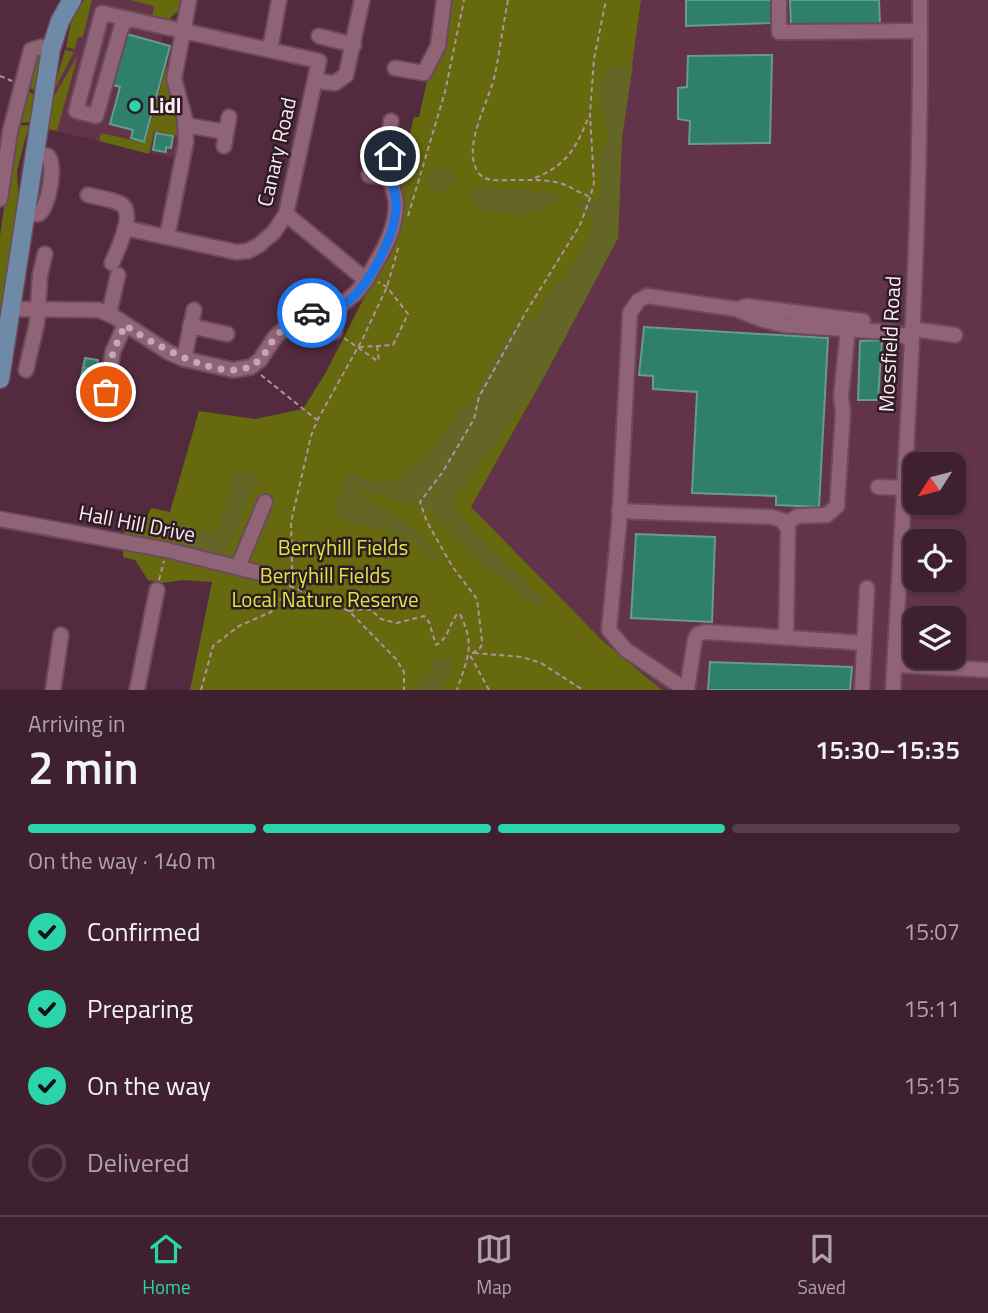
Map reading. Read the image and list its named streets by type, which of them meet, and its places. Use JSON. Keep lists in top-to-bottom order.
{
  "streets": {
    "street": ["Canary Road", "Mossfield Road", "Hall Hill Drive"]
  },
  "parks": ["Berryhill Fields", "Berryhill Fields Local Nature Reserve"],
  "places": ["Lidl"],
  "north": "bottom left",
  "page": {
    "heading": ["2 min", "Arriving in", "15:30–15:35"],
    "bar": "On the way · 140 m",
    "list": [
      ["Confirmed", "15:07"],
      ["Preparing", "15:11"],
      ["On the way", "15:15"],
      "Delivered"
    ],
    "tabs": ["Home", "Map", "Saved"]
  }
}
